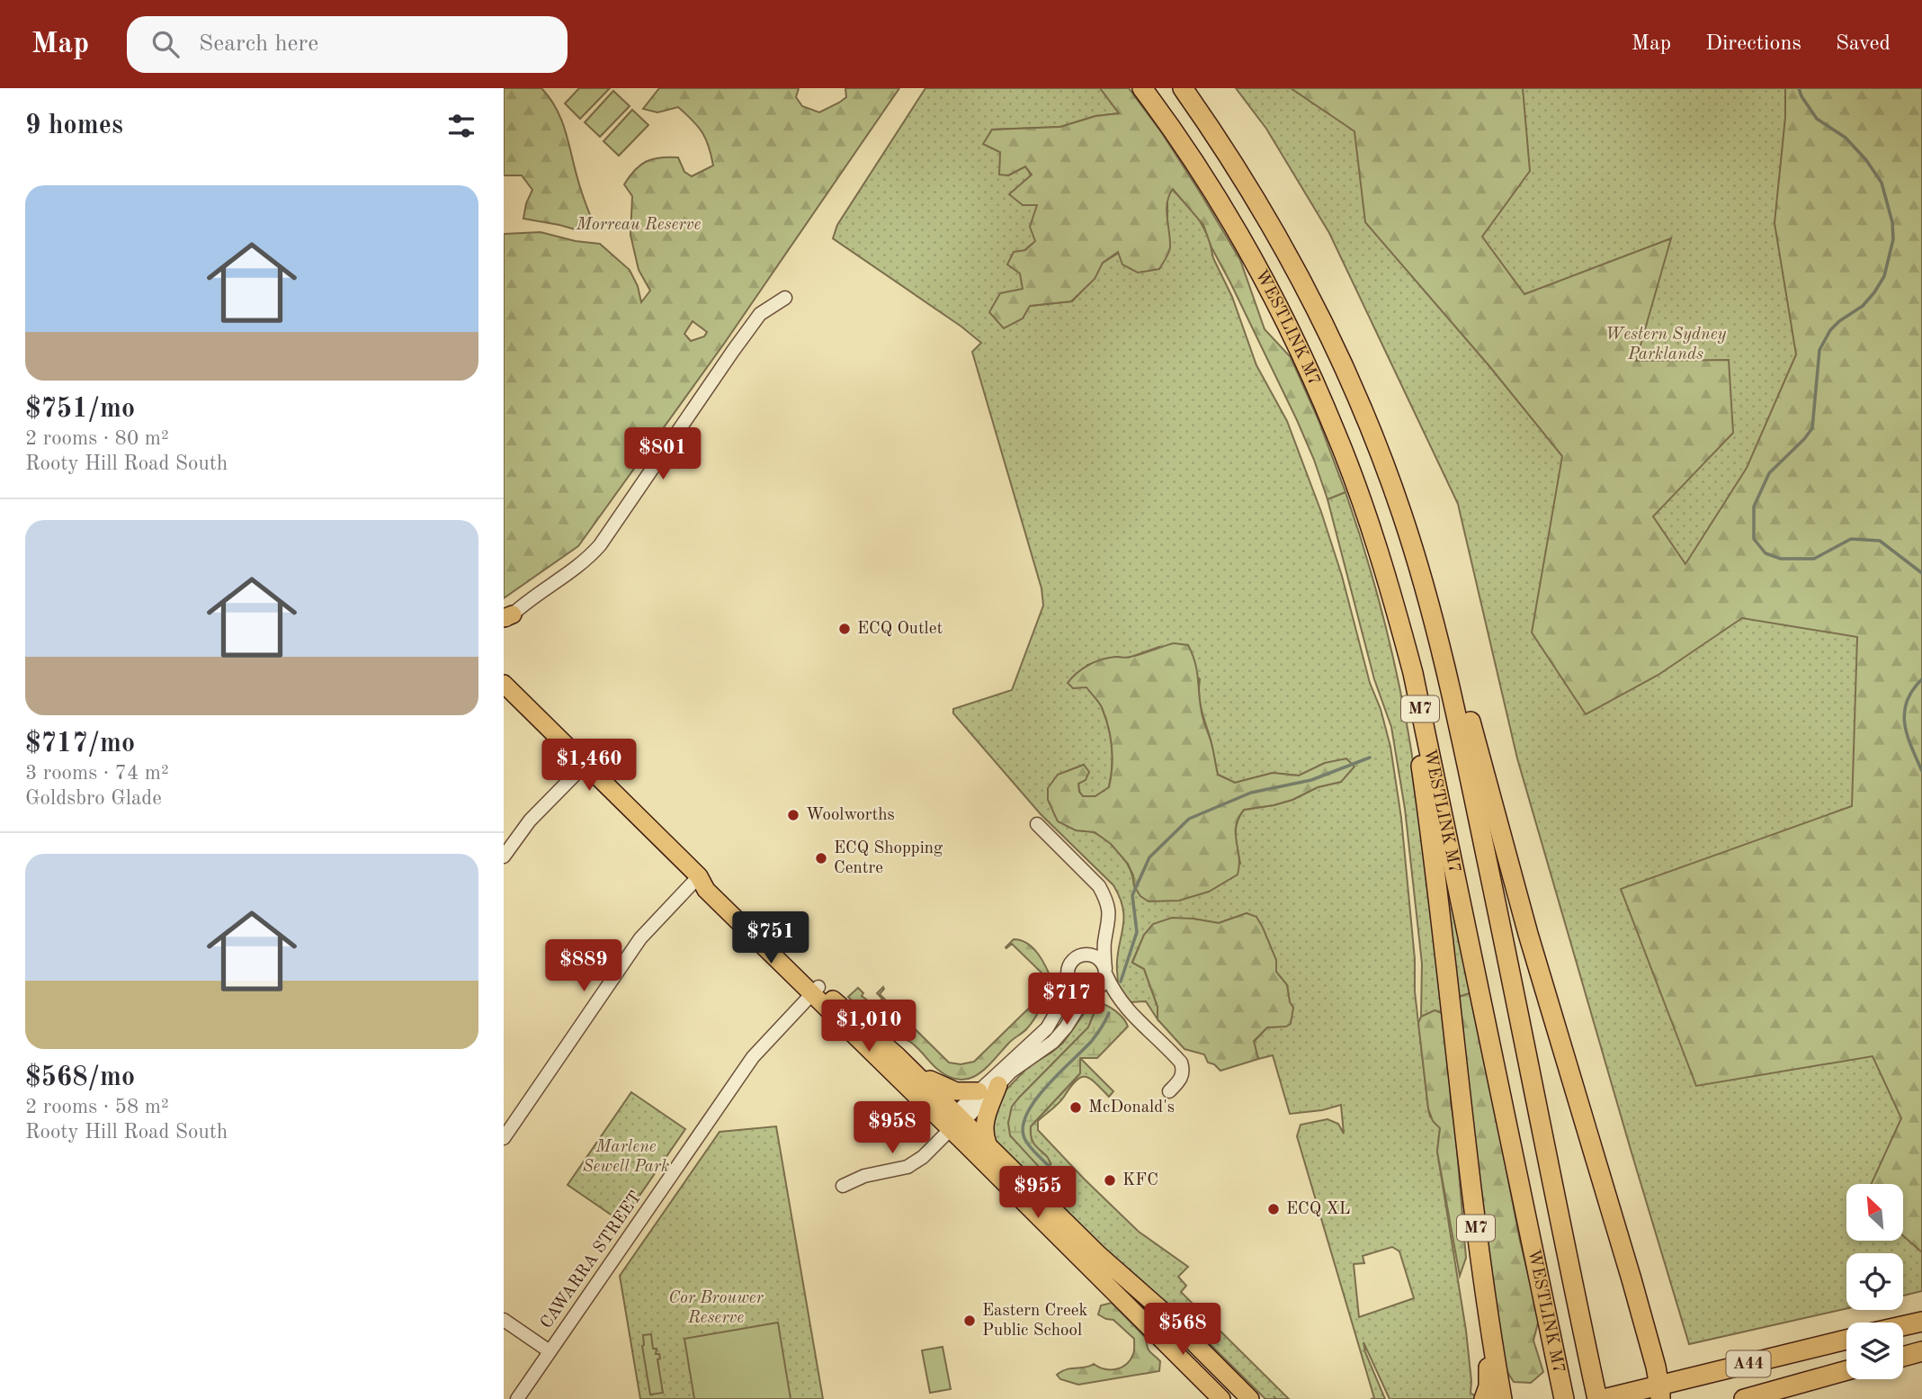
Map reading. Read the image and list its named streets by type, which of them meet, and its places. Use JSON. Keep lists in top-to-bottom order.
{
  "streets": {
    "highway": ["WESTLINK M7", "M7", "A44"],
    "street": ["CAWARRA STREET"]
  },
  "crossings": [
    ["WESTLINK M7", "M7"]
  ],
  "parks": [
    "Morreau Reserve",
    "Western Sydney Parklands",
    "Marlene Sewell Park",
    "Cor Brouwer Reserve"
  ],
  "places": [
    "ECQ Outlet",
    "Woolworths",
    "ECQ Shopping Centre",
    "McDonald's",
    "KFC",
    "ECQ XL",
    "Eastern Creek Public School"
  ],
  "north": "top left",
  "page": {
    "header": "Map",
    "search": "Search here",
    "nav": ["Map", "Directions", "Saved"],
    "heading": "9 homes",
    "list": [
      {
        "name": "$751/mo",
        "note": "2 rooms · 80 m² · Rooty Hill Road South"
      },
      {
        "name": "$717/mo",
        "note": "3 rooms · 74 m² · Goldsbro Glade"
      },
      {
        "name": "$568/mo",
        "note": "2 rooms · 58 m² · Rooty Hill Road South"
      }
    ],
    "price": [
      "$801",
      "$1,460",
      "$751",
      "$889",
      "$717",
      "$1,010",
      "$958",
      "$955",
      "$568"
    ]
  }
}
